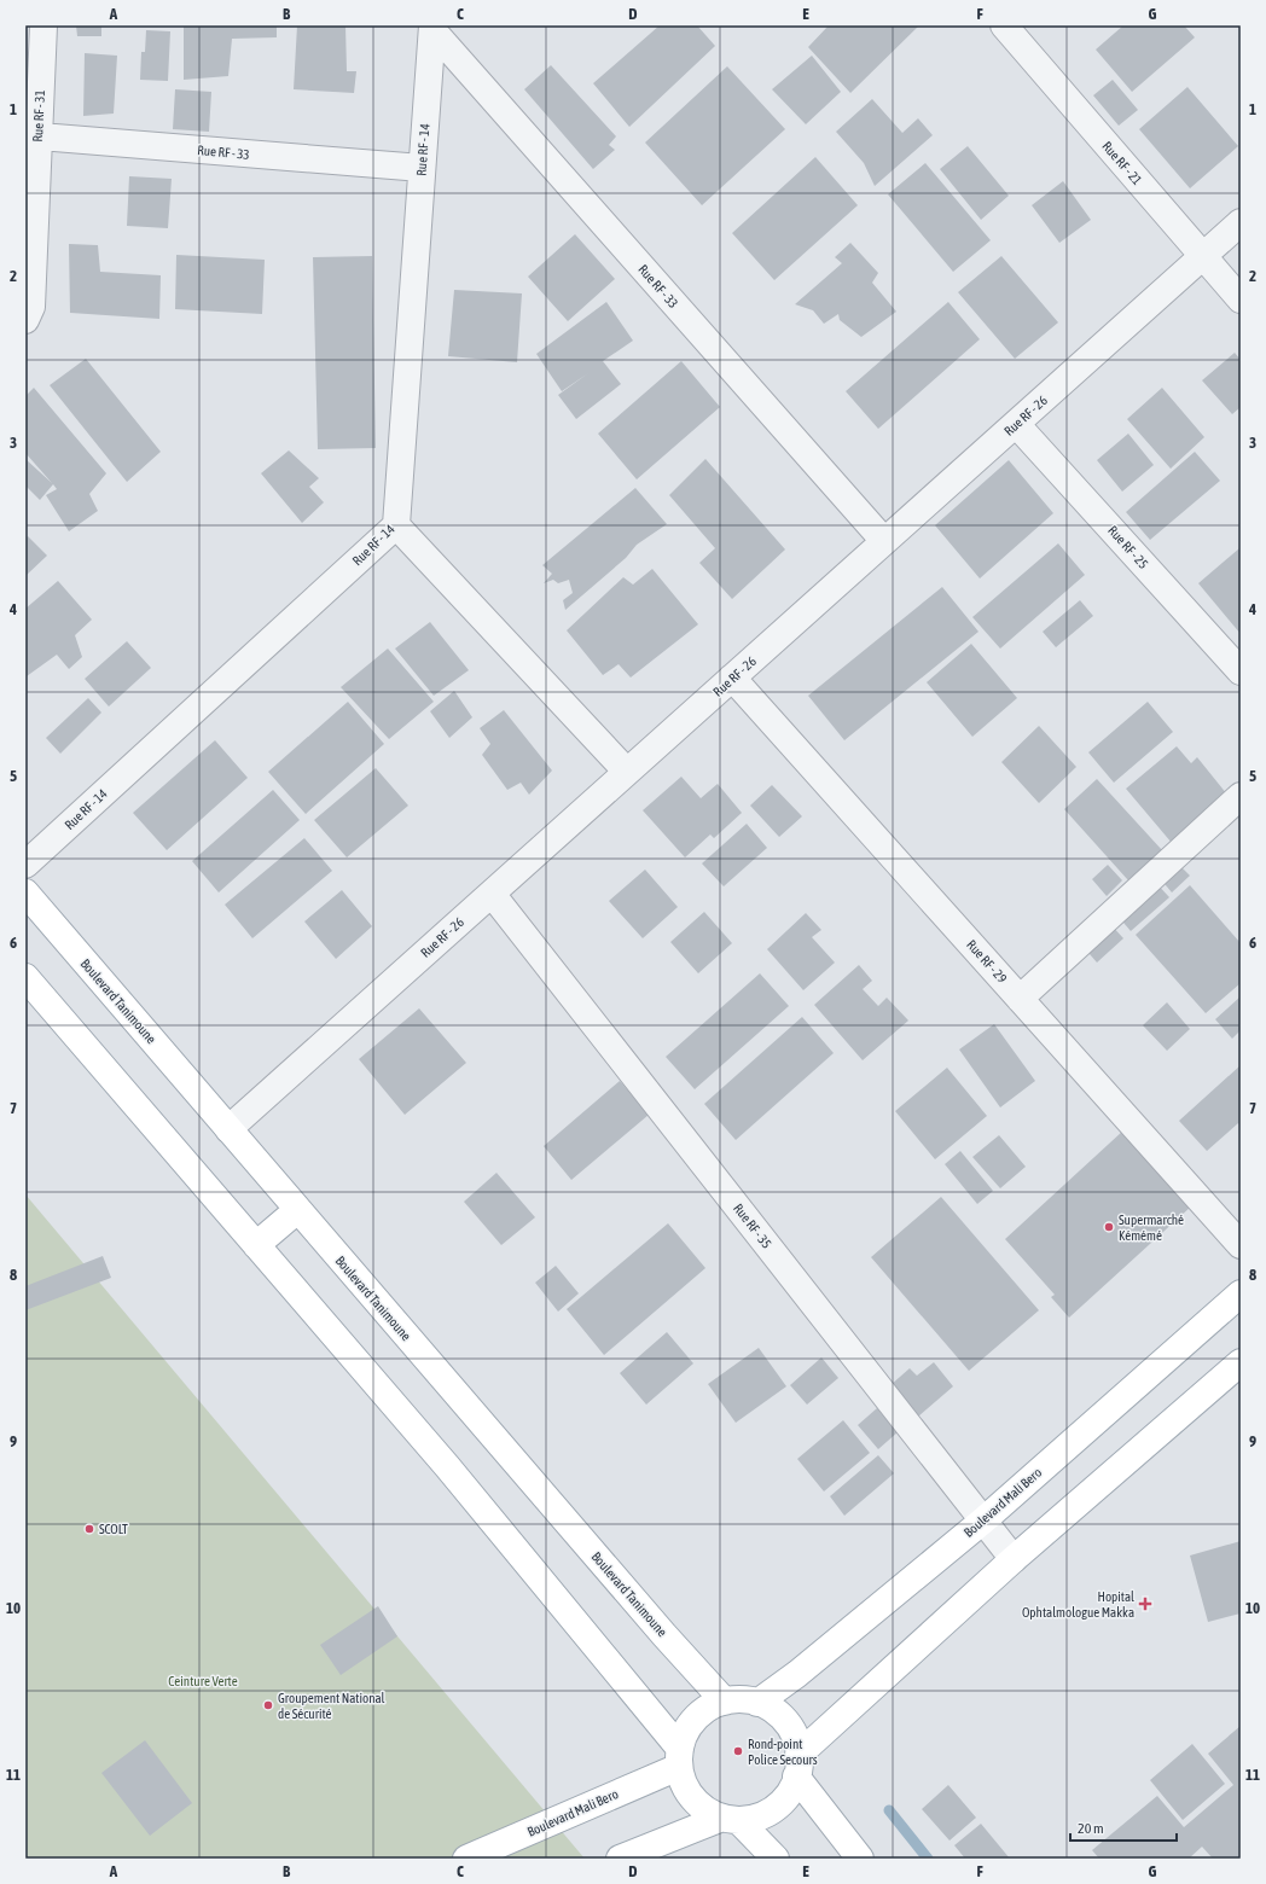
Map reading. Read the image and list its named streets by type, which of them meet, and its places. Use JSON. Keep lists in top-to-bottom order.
{
  "streets": {
    "main road": ["Boulevard Tanimoune", "Boulevard Mali Bero"],
    "street": [
      "Rue RF - 31",
      "Rue RF - 14",
      "Rue RF - 33",
      "Rue RF - 21",
      "Rue RF - 26",
      "Rue RF - 25",
      "Rue RF - 29",
      "Rue RF - 35"
    ]
  },
  "crossings": [
    ["Rue RF - 31", "Rue RF - 33"],
    ["Rue RF - 14", "Rue RF - 33"],
    ["Rue RF - 33", "Rue RF - 26"],
    ["Rue RF - 21", "Rue RF - 26"],
    ["Rue RF - 26", "Rue RF - 25"],
    ["Rue RF - 26", "Rue RF - 29"],
    ["Rue RF - 26", "Boulevard Tanimoune"],
    ["Rue RF - 26", "Rue RF - 35"],
    ["Boulevard Tanimoune", "Boulevard Mali Bero"],
    ["Rue RF - 35", "Boulevard Mali Bero"]
  ],
  "parks": ["Ceinture Verte"],
  "places": {
    "other": [
      "Supermarché Kémémé",
      "SCOLT",
      "Groupement National de Sécurité",
      "Rond-point Police Secours"
    ],
    "health": ["Hopital Ophtalmologue Makka"]
  },
  "scale_bar": "20 m",
  "grid": {
    "columns": [
      "A",
      "B",
      "C",
      "D",
      "E",
      "F",
      "G"
    ],
    "rows": [
      "1",
      "2",
      "3",
      "4",
      "5",
      "6",
      "7",
      "8",
      "9",
      "10",
      "11"
    ]
  }
}
